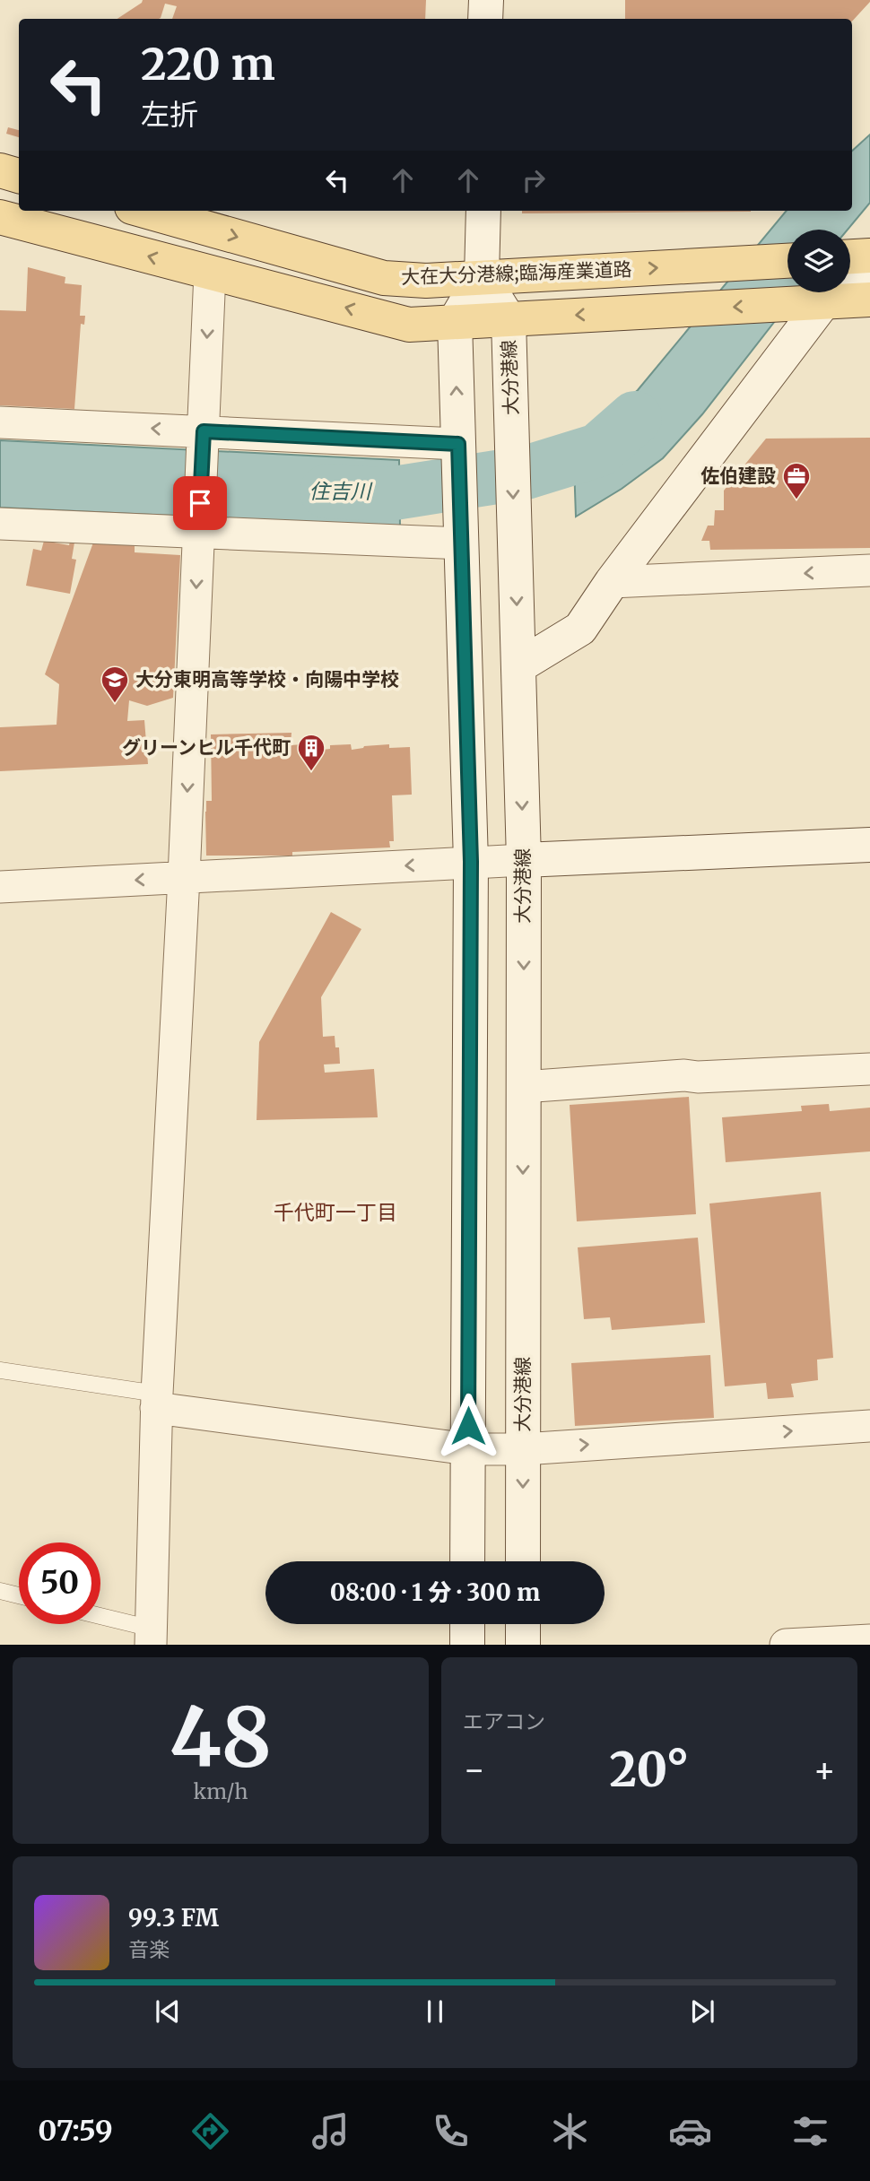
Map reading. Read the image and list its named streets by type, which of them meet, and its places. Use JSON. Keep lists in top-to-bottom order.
{
  "streets": {
    "main road": ["大在大分港線;臨海産業道路", "大分港線"]
  },
  "crossings": [
    ["大在大分港線;臨海産業道路", "大分港線"]
  ],
  "districts": ["千代町一丁目"],
  "water": ["住吉川"],
  "places": {
    "office": ["佐伯建設"],
    "school or university": ["大分東明高等学校・向陽中学校"],
    "building": ["グリーンヒル千代町"]
  },
  "page": {
    "turn": ["220 m", "左折"],
    "limit": "50",
    "trip": "08:00 · 1 分 · 300 m",
    "tile": [
      ["48", "km/h"],
      "エアコン"
    ],
    "heat": ["−", "20°", "+"],
    "song": ["99.3 FM", "音楽"],
    "tabs": "07:59"
  }
}
